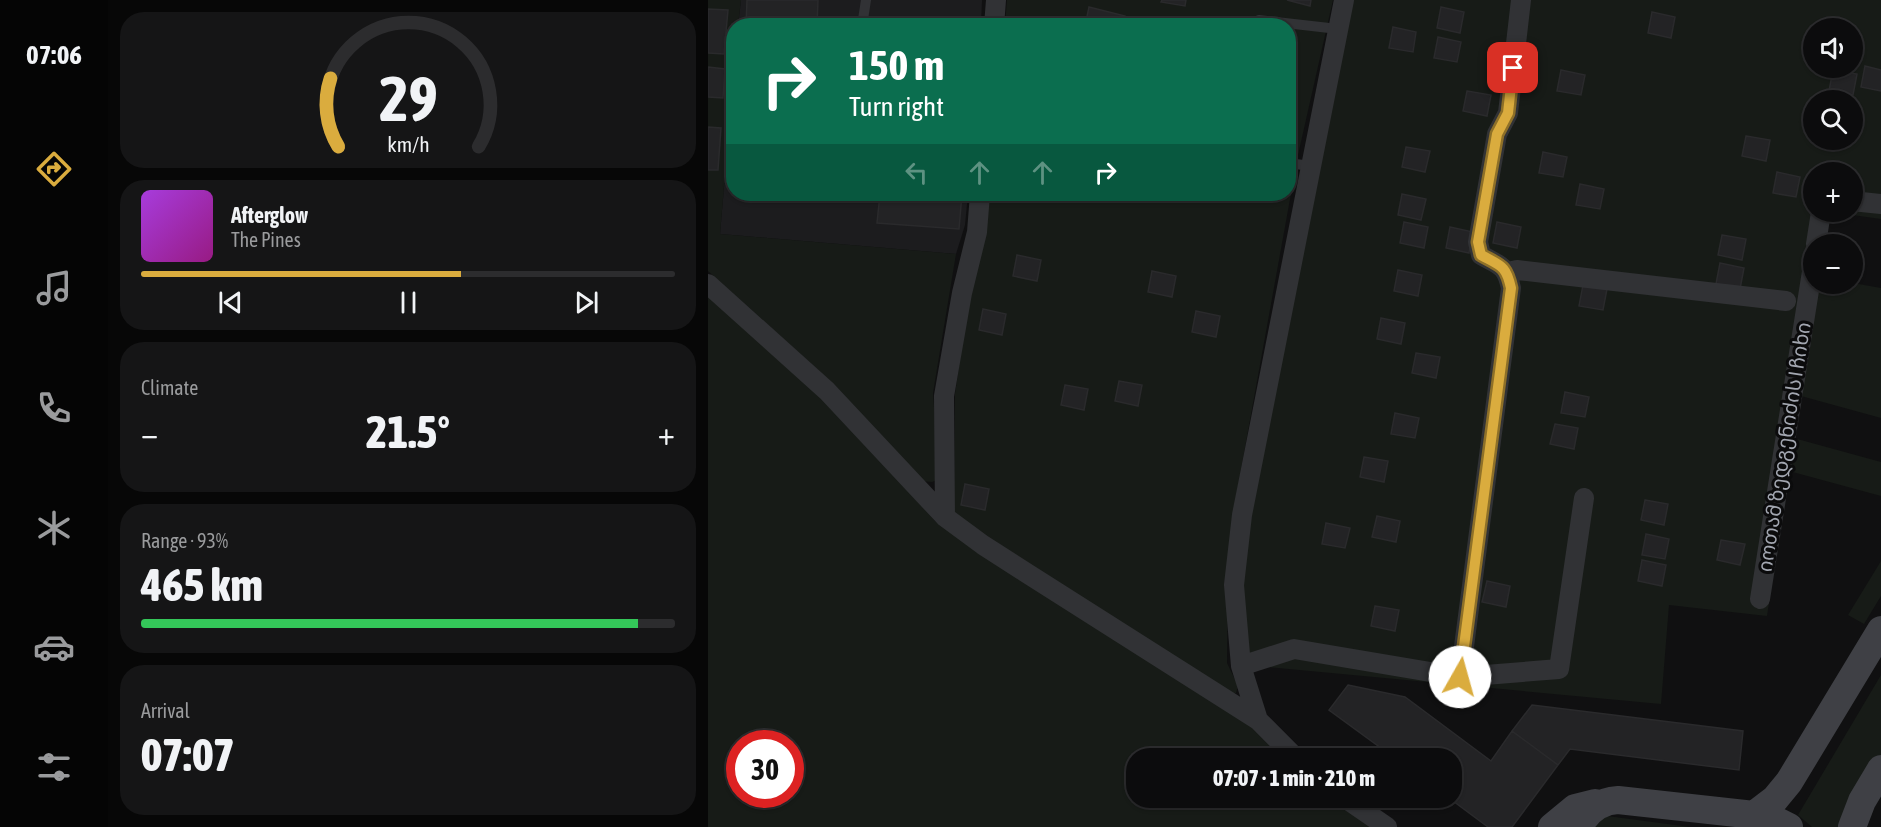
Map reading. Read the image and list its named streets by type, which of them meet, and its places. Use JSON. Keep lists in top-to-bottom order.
{
  "streets": {
    "street": ["იოთამ ზედგენიძის I ჩიხი"]
  },
  "page": {
    "tabs": "07:06",
    "map_buttons": ["+", "−"],
    "turn": ["150 m", "Turn right"],
    "song": ["Afterglow", "The Pines"],
    "tile": [
      "Climate",
      ["Range · 93%", "465 km"],
      ["Arrival", "07:07"]
    ],
    "heat": ["−", "21.5°", "+"],
    "limit": "30",
    "trip": "07:07 · 1 min · 210 m",
    "gauge": ["29", "km/h"]
  }
}
